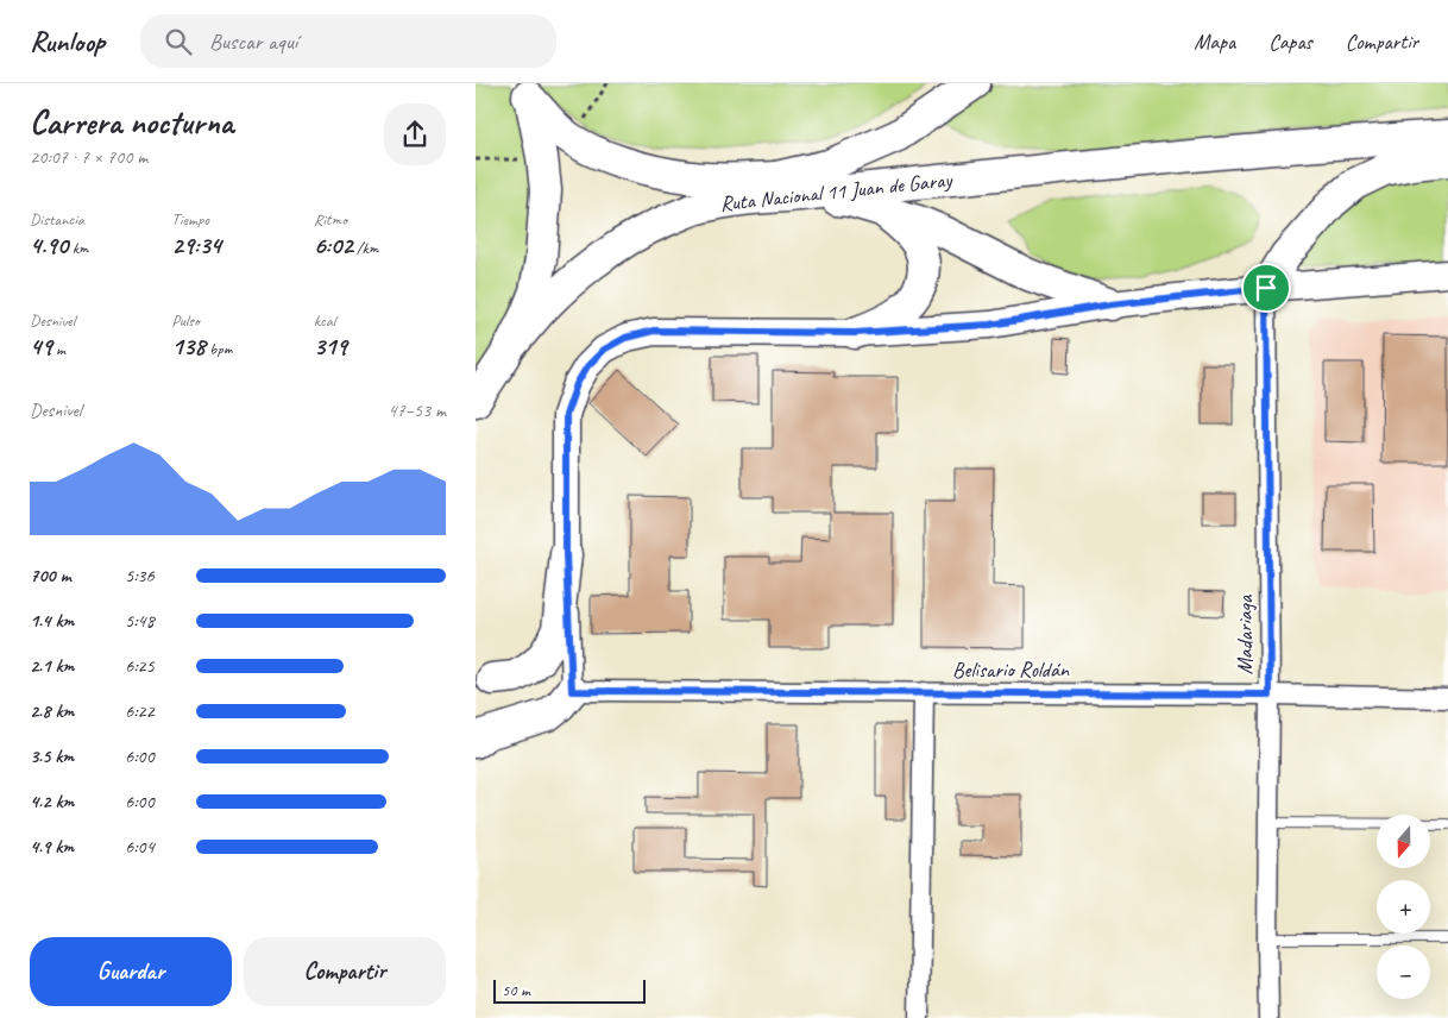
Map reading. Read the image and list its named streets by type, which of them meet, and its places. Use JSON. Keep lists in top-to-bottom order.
{
  "streets": {
    "highway": ["Ruta Nacional 11 Juan de Garay"],
    "street": ["Madariaga", "Belisario Roldán"]
  },
  "crossings": [
    ["Madariaga", "Belisario Roldán"]
  ],
  "scale_bar": "50 m",
  "north": "bottom",
  "page": {
    "header": "Runloop",
    "search": "Buscar aquí",
    "nav": ["Mapa", "Capas", "Compartir"],
    "heading": ["Carrera nocturna", "20:07 · 7 × 700 m"],
    "stats": [
      ["Distancia", "4.90 km"],
      ["Tiempo", "29:34"],
      ["Ritmo", "6:02 /km"],
      ["Desnivel", "49 m"],
      ["Pulso", "138 bpm"],
      ["kcal", "319"]
    ],
    "chart": ["Desnivel", "47–53 m"],
    "list": [
      {
        "name": "700 m",
        "note": "5:36"
      },
      {
        "name": "1.4 km",
        "note": "5:48"
      },
      {
        "name": "2.1 km",
        "note": "6:25"
      },
      {
        "name": "2.8 km",
        "note": "6:22"
      },
      {
        "name": "3.5 km",
        "note": "6:00"
      },
      {
        "name": "4.2 km",
        "note": "6:00"
      },
      {
        "name": "4.9 km",
        "note": "6:04"
      }
    ],
    "map_buttons": ["+", "−"],
    "buttons": ["Guardar", "Compartir"],
    "scale": "50 m"
  }
}
